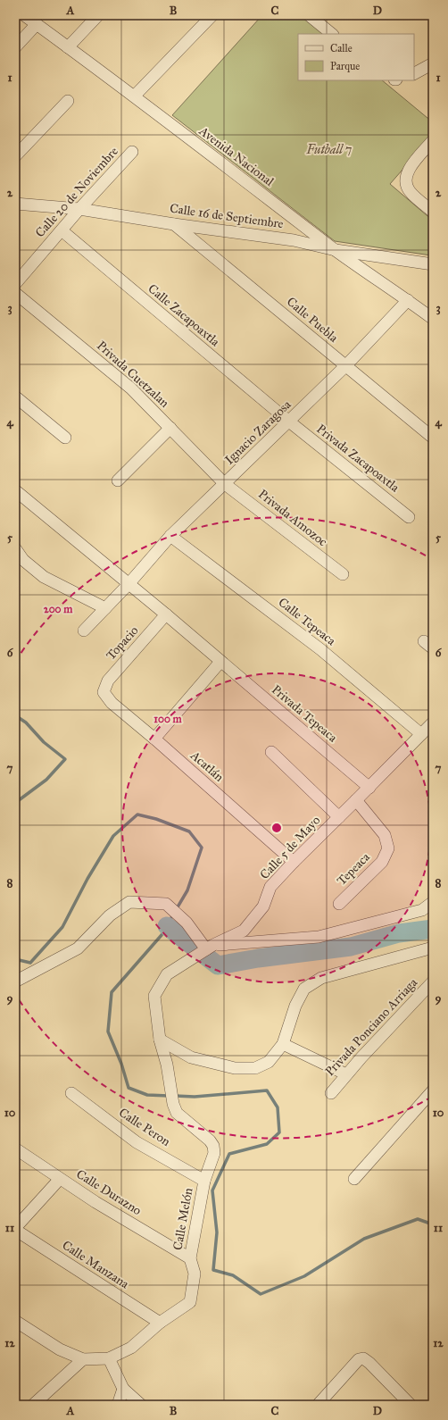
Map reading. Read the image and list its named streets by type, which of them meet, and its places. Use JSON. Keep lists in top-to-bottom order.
{
  "streets": {
    "street": [
      "Avenida Nacional",
      "Calle 20 de Noviembre",
      "Calle 16 de Septiembre",
      "Calle Zacapoaxtla",
      "Calle Puebla",
      "Privada Cuetzalan",
      "Ignacio Zaragosa",
      "Privada Zacapoaxtla",
      "Privada Amozoc",
      "Calle Tepeaca",
      "Topacio",
      "Privada Tepeaca",
      "Acatlán",
      "Calle 5 de Mayo",
      "Tepeaca",
      "Privada Ponciano Arriaga",
      "Calle Peron",
      "Calle Durazno",
      "Calle Melón",
      "Calle Manzana"
    ]
  },
  "crossings": [
    ["Avenida Nacional", "Calle 16 de Septiembre"],
    ["Avenida Nacional", "Ignacio Zaragosa"],
    ["Calle 20 de Noviembre", "Calle 16 de Septiembre"],
    ["Calle 20 de Noviembre", "Calle Zacapoaxtla"],
    ["Calle 16 de Septiembre", "Calle Puebla"],
    ["Calle Zacapoaxtla", "Ignacio Zaragosa"],
    ["Calle Zacapoaxtla", "Privada Zacapoaxtla"],
    ["Calle Puebla", "Ignacio Zaragosa"],
    ["Privada Cuetzalan", "Ignacio Zaragosa"],
    ["Privada Cuetzalan", "Privada Amozoc"],
    ["Ignacio Zaragosa", "Privada Zacapoaxtla"],
    ["Ignacio Zaragosa", "Privada Amozoc"],
    ["Ignacio Zaragosa", "Calle Tepeaca"],
    ["Calle Tepeaca", "Calle 5 de Mayo"],
    ["Topacio", "Acatlán"],
    ["Privada Tepeaca", "Calle 5 de Mayo"],
    ["Acatlán", "Calle 5 de Mayo"],
    ["Calle 5 de Mayo", "Tepeaca"],
    ["Calle 5 de Mayo", "Calle Melón"],
    ["Calle Peron", "Calle Melón"],
    ["Calle Durazno", "Calle Melón"],
    ["Calle Melón", "Calle Manzana"]
  ],
  "parks": ["Futball 7"],
  "legend": ["Calle", "Parque"],
  "grid": {
    "columns": [
      "A",
      "B",
      "C",
      "D"
    ],
    "rows": [
      "1",
      "2",
      "3",
      "4",
      "5",
      "6",
      "7",
      "8",
      "9",
      "10",
      "11",
      "12"
    ]
  },
  "rings": ["200 m", "100 m"]
}
